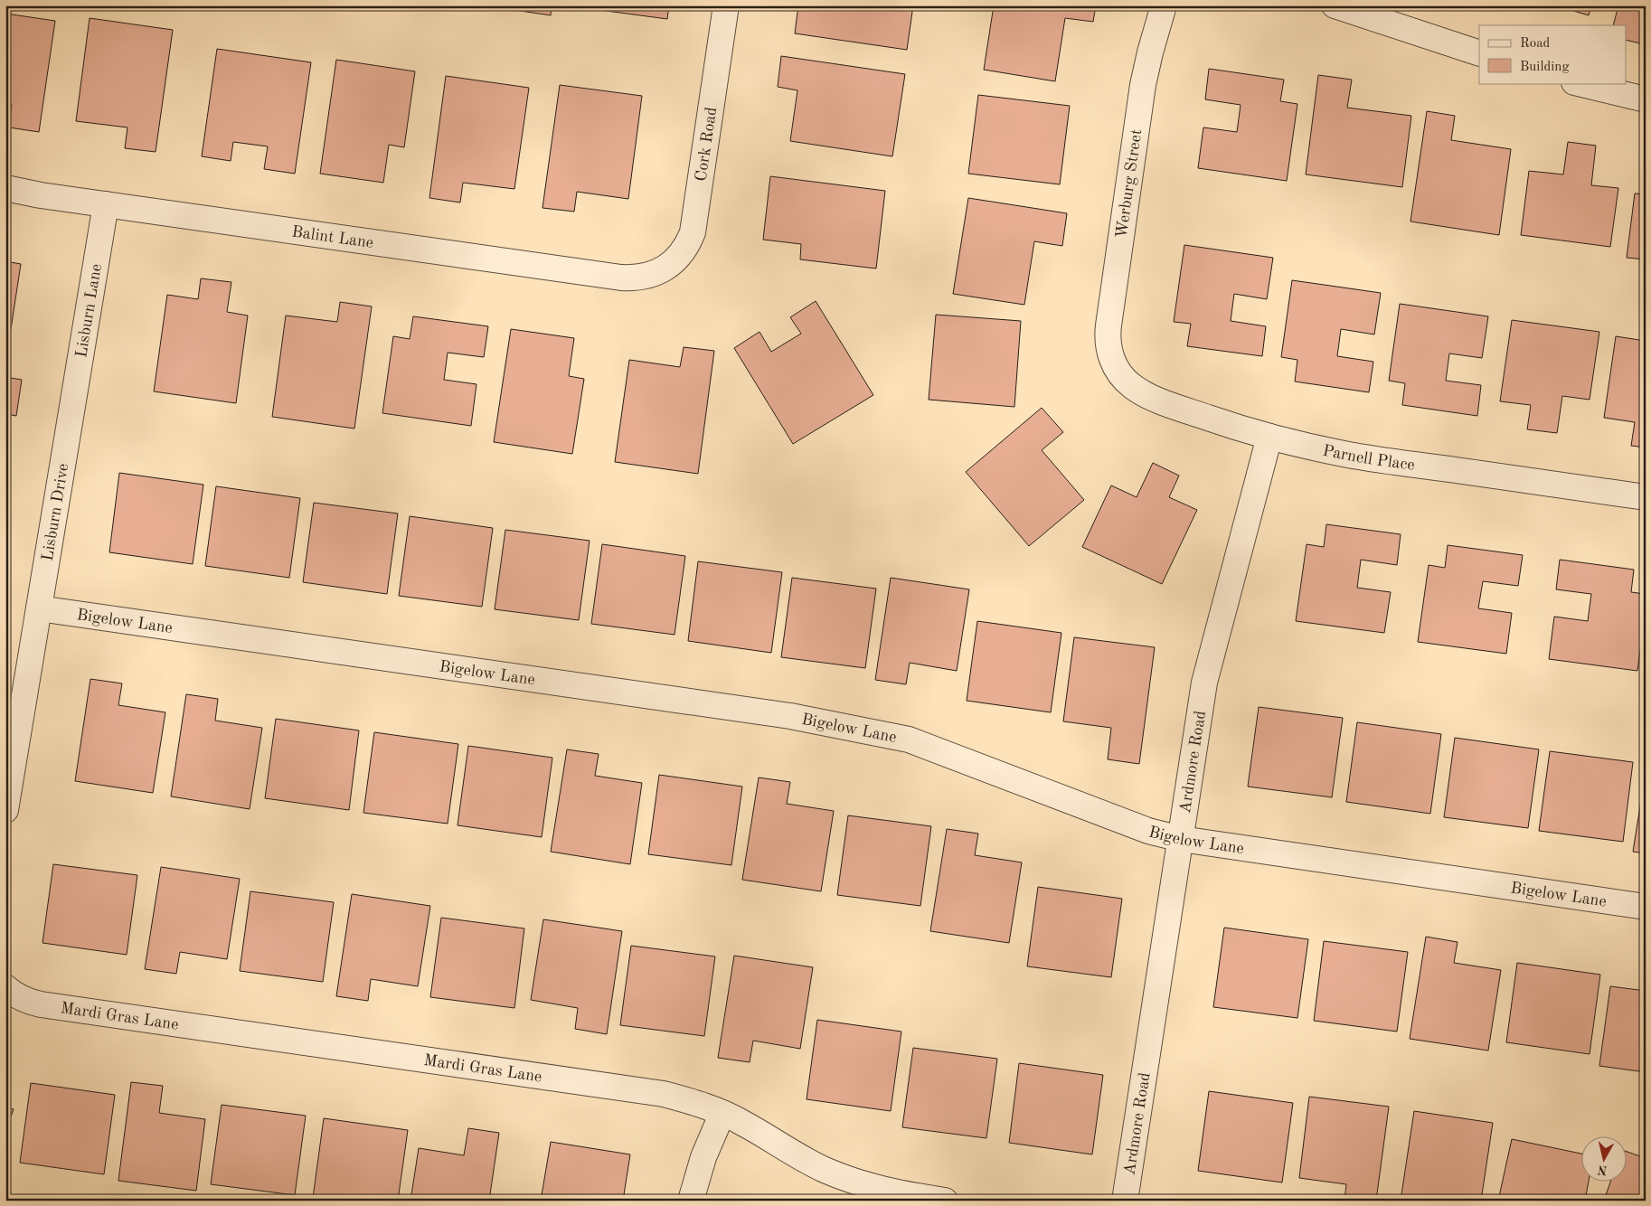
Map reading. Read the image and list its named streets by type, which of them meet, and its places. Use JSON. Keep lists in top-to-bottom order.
{
  "streets": {
    "street": [
      "Cork Road",
      "Werburg Street",
      "Balint Lane",
      "Lisburn Lane",
      "Parnell Place",
      "Lisburn Drive",
      "Bigelow Lane",
      "Ardmore Road",
      "Mardi Gras Lane"
    ]
  },
  "crossings": [
    ["Cork Road", "Balint Lane"],
    ["Werburg Street", "Parnell Place"],
    ["Balint Lane", "Lisburn Lane"],
    ["Lisburn Lane", "Lisburn Drive"],
    ["Parnell Place", "Ardmore Road"],
    ["Lisburn Drive", "Bigelow Lane"],
    ["Bigelow Lane", "Ardmore Road"]
  ],
  "legend": ["Road", "Building"],
  "north": "bottom"
}
